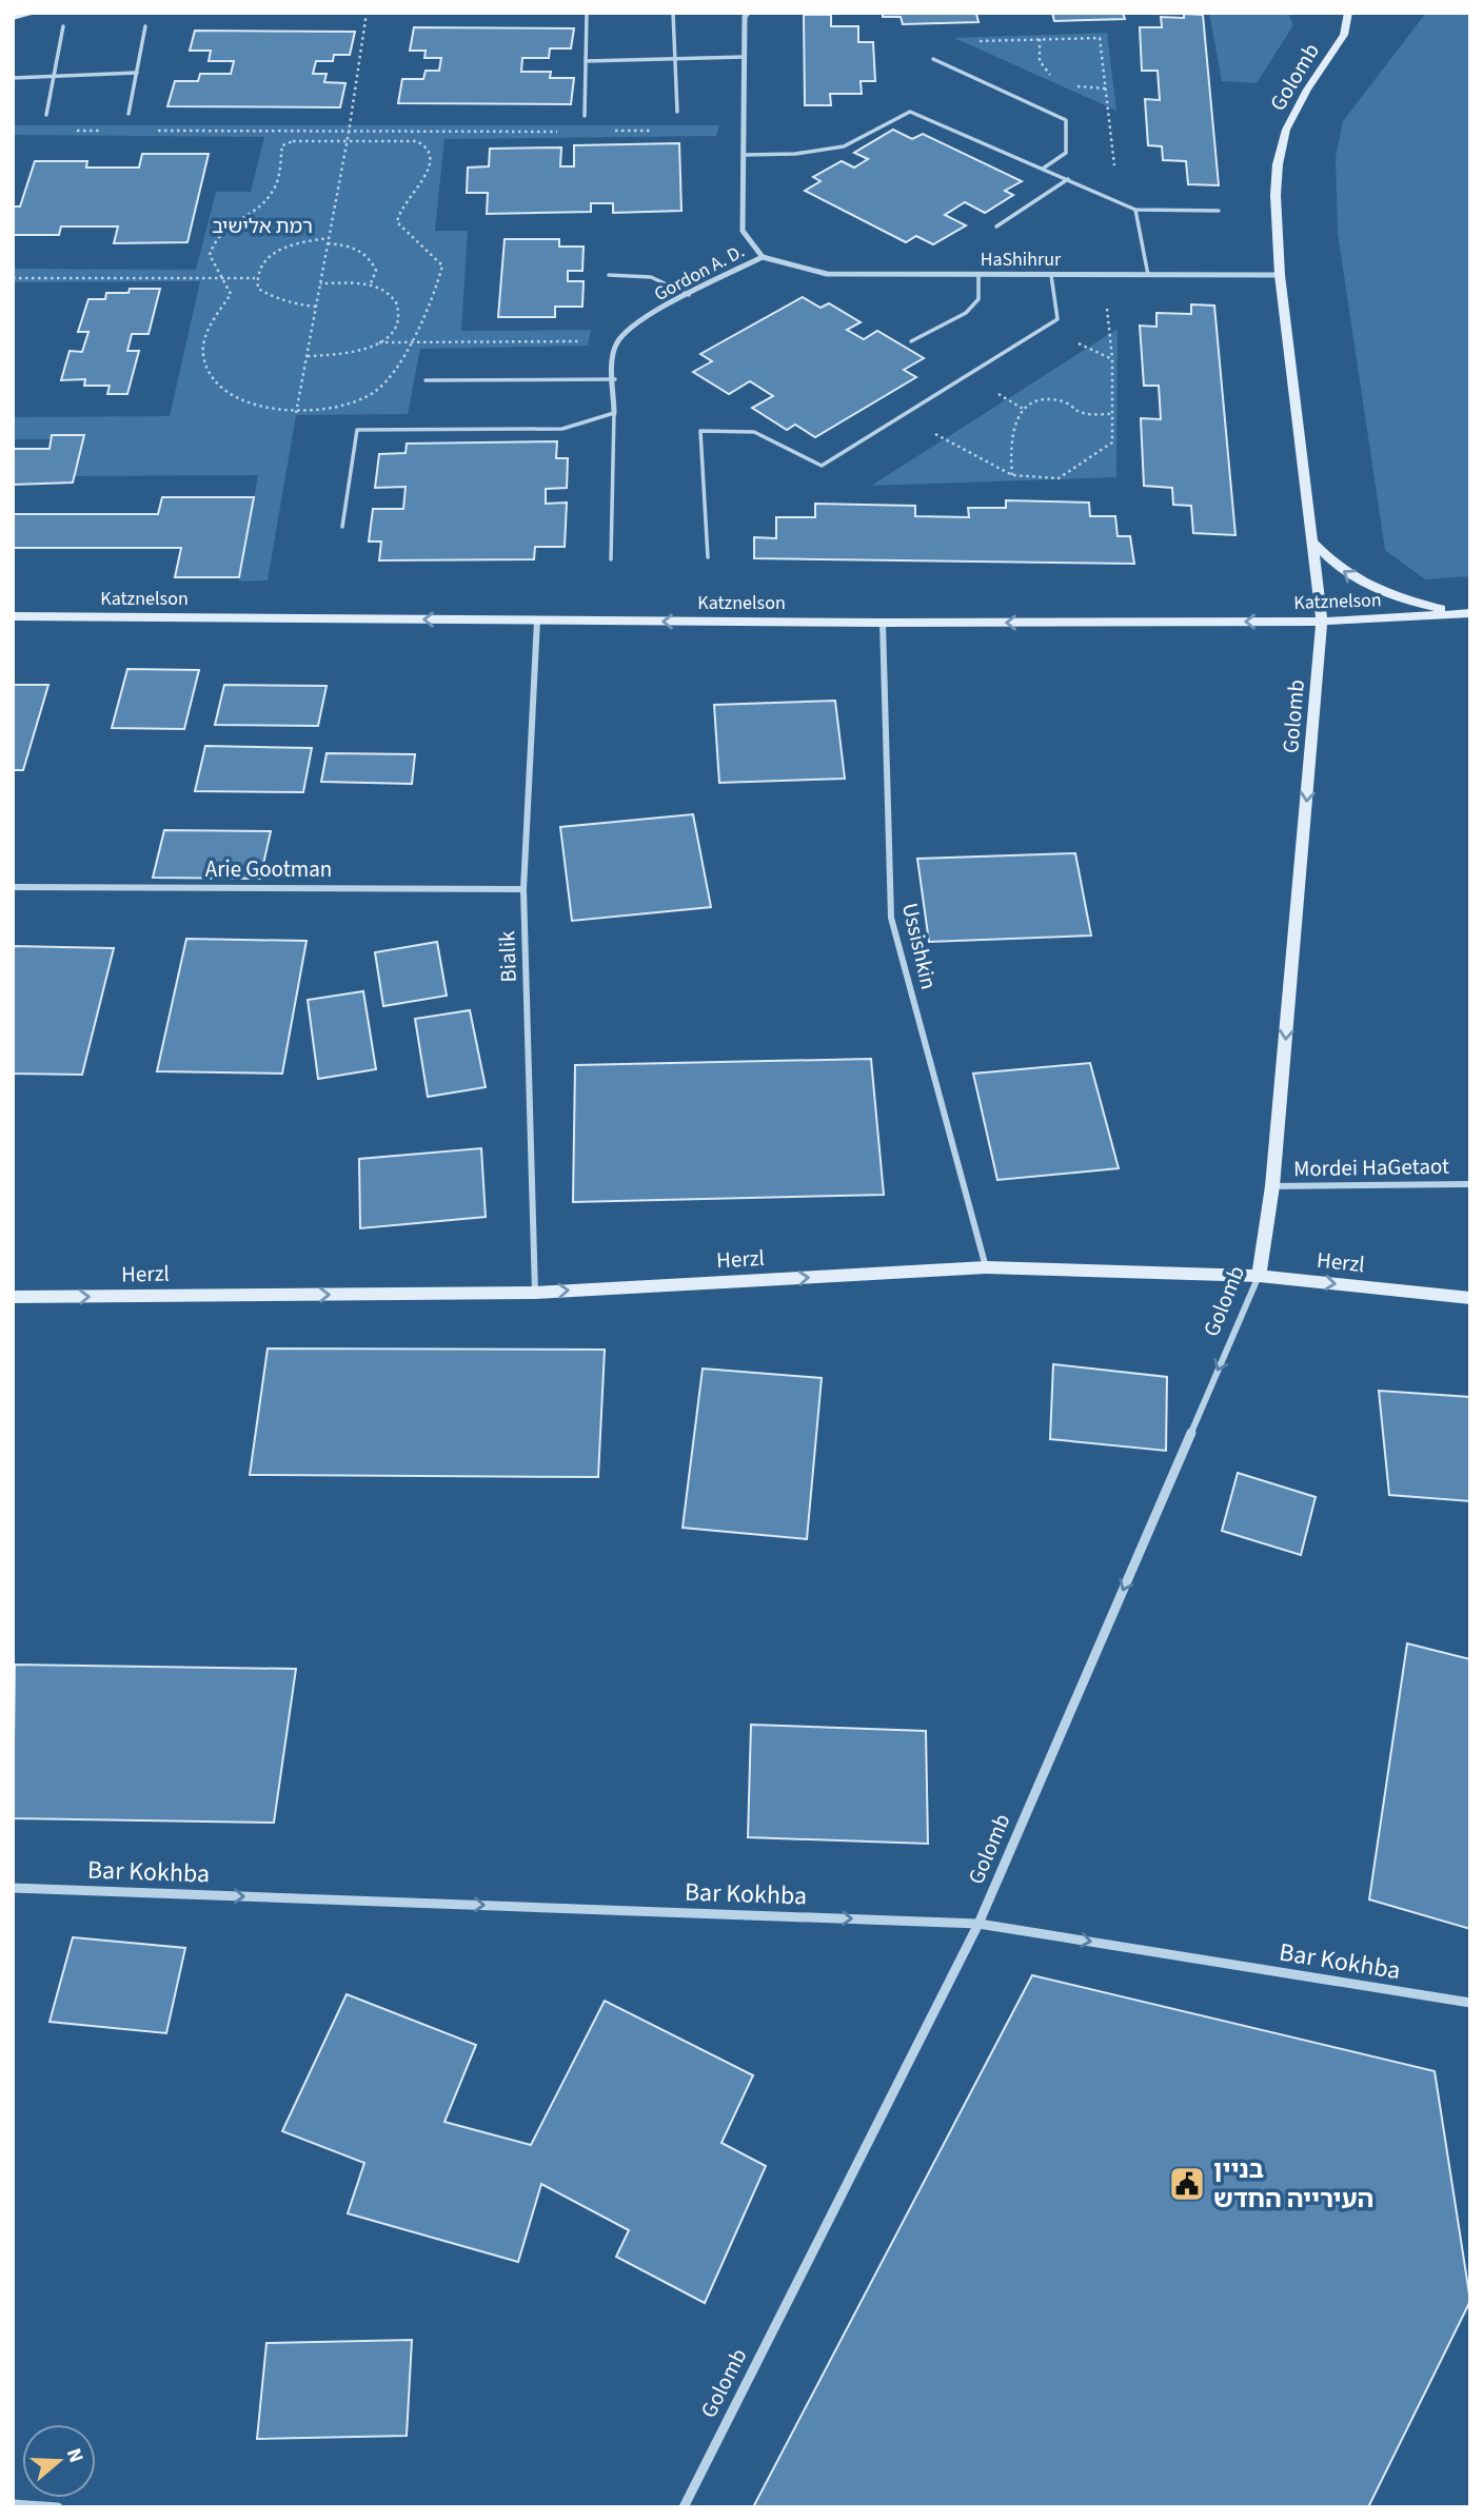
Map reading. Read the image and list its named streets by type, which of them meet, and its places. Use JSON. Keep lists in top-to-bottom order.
{
  "streets": {
    "street": [
      "Golomb",
      "HaShihrur",
      "Gordon A. D.",
      "Katznelson",
      "Arie Gootman",
      "Ussishkin",
      "Bialik",
      "Mordei HaGetaot",
      "Herzl",
      "Bar Kokhba"
    ]
  },
  "crossings": [
    ["Golomb", "HaShihrur"],
    ["Golomb", "Katznelson"],
    ["Golomb", "Mordei HaGetaot"],
    ["Golomb", "Herzl"],
    ["Golomb", "Bar Kokhba"],
    ["HaShihrur", "Gordon A. D."],
    ["Katznelson", "Ussishkin"],
    ["Katznelson", "Bialik"],
    ["Arie Gootman", "Bialik"],
    ["Ussishkin", "Herzl"],
    ["Bialik", "Herzl"]
  ],
  "one_way": [
    "Golomb",
    "Katznelson",
    "Herzl",
    "Bar Kokhba"
  ],
  "districts": ["רמת אלישיב"],
  "places": {
    "public building": ["בניין העירייה החדש"]
  },
  "north": "right"
}
